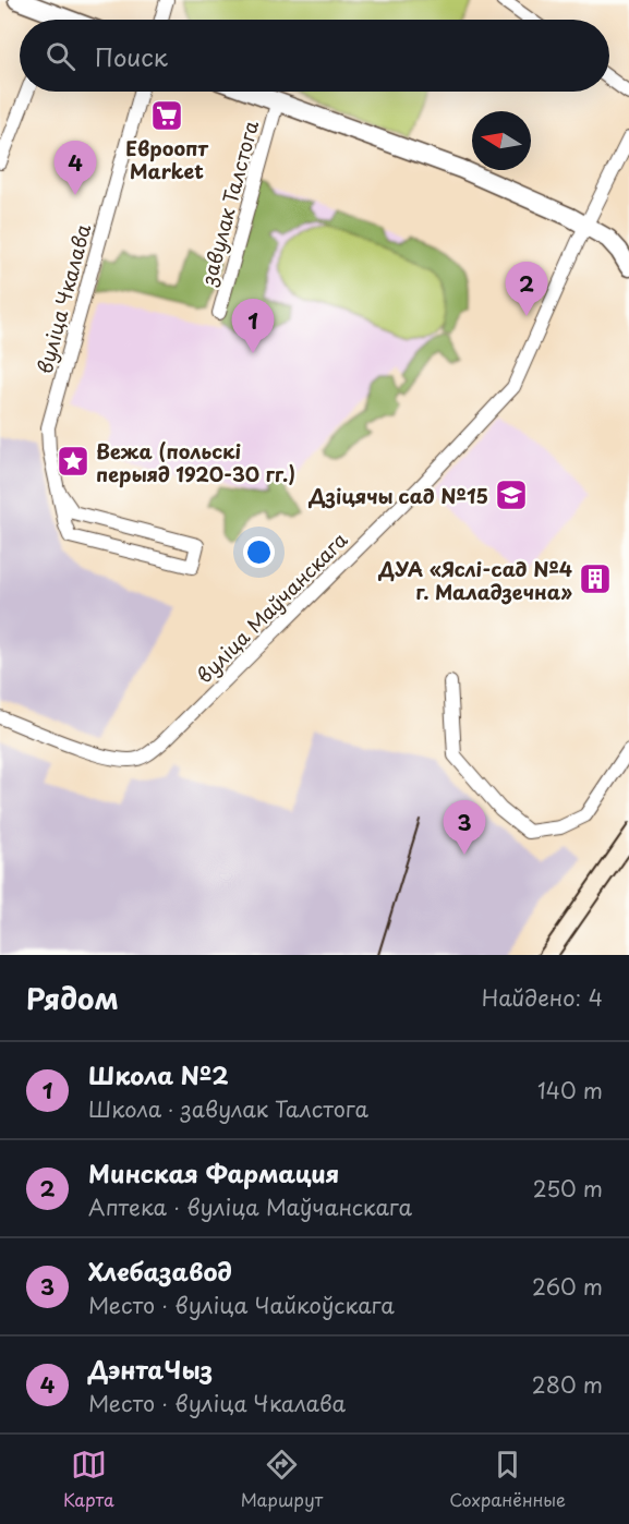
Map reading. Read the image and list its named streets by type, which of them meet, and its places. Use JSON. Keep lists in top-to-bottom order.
{
  "streets": {
    "street": ["завулак Талстога", "вуліца Чкалава", "вуліца Маўчанскага"]
  },
  "places": {
    "supermarket": ["Евроопт Market"],
    "place": ["Вежа (польскі перыяд 1920-30 гг.)"],
    "school or university": ["Дзіцячы сад №15"],
    "building": ["ДУА «Яслі-сад №4 г. Маладзечна»"]
  },
  "north": "left",
  "page": {
    "search": "Поиск",
    "pins": [
      "4",
      "2",
      "1",
      "3"
    ],
    "heading": ["Рядом", "Найдено: 4"],
    "list": [
      {
        "mark": "1",
        "name": "Школа №2",
        "note": "Школа · завулак Талстога",
        "value": "140 m"
      },
      {
        "mark": "2",
        "name": "Минская Фармация",
        "note": "Аптека · вуліца Маўчанскага",
        "value": "250 m"
      },
      {
        "mark": "3",
        "name": "Хлебазавод",
        "note": "Место · вуліца Чайкоўскага",
        "value": "260 m"
      },
      {
        "mark": "4",
        "name": "ДэнтаЧыз",
        "note": "Место · вуліца Чкалава",
        "value": "280 m"
      }
    ],
    "nav": ["Карта", "Маршрут", "Сохранённые"]
  }
}
